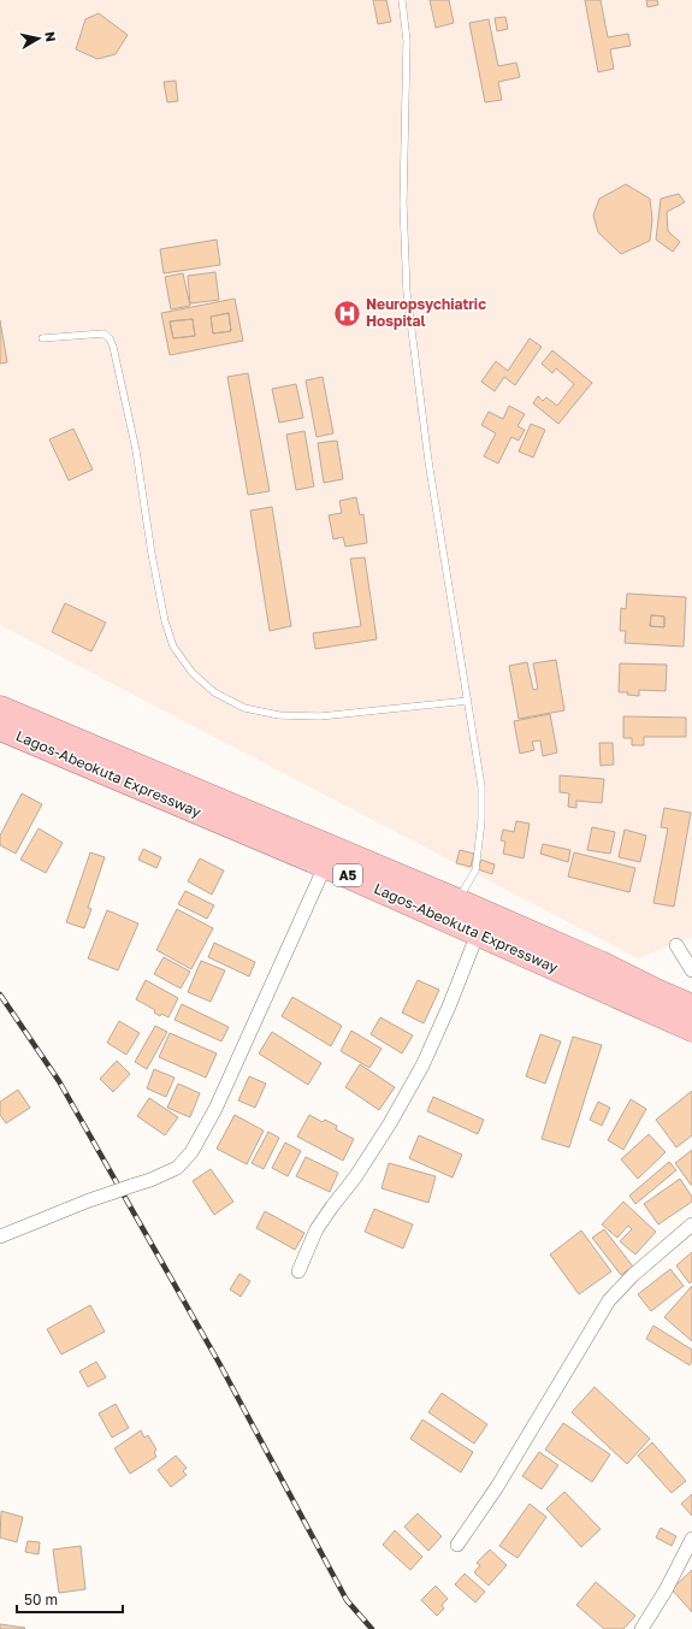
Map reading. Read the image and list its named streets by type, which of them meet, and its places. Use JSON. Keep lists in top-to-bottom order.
{
  "streets": {
    "highway": ["Lagos-Abeokuta Expressway", "A5"]
  },
  "places": {
    "hospital": ["Neuropsychiatric Hospital"]
  },
  "scale_bar": "50 m",
  "north": "right"
}
